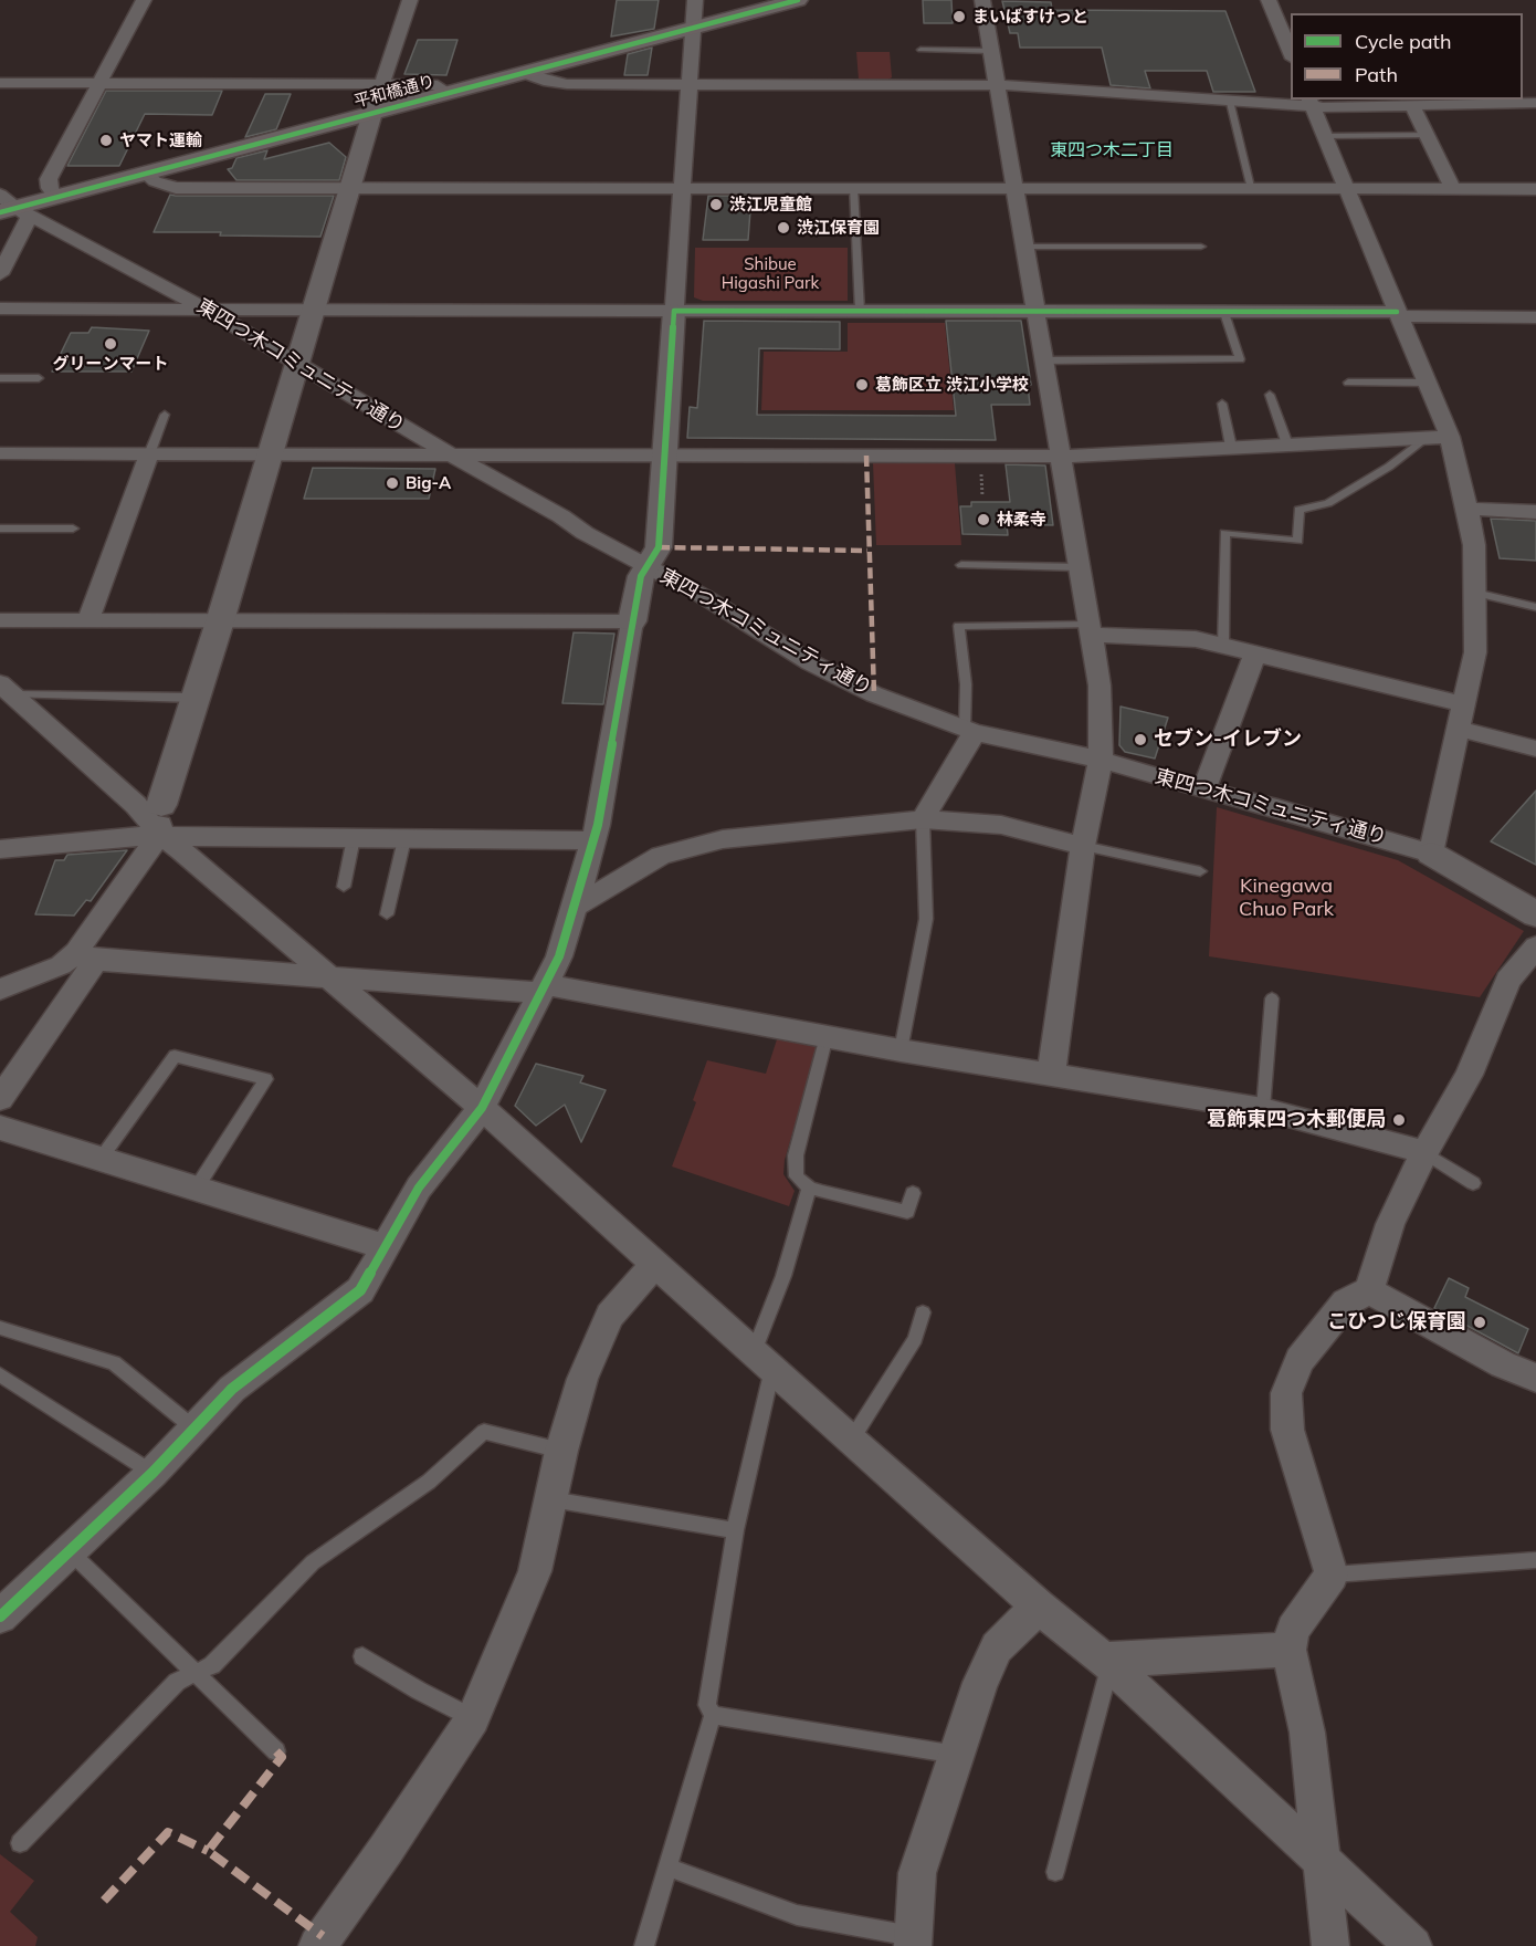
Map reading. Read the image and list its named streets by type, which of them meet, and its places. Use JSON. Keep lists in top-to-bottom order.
{
  "streets": {
    "main road": ["平和橋通り"],
    "street": ["東四つ木コミュニティ通り"]
  },
  "crossings": [
    ["平和橋通り", "東四つ木コミュニティ通り"]
  ],
  "districts": ["東四つ木二丁目"],
  "parks": ["Shibue Higashi Park", "Kinegawa Chuo Park"],
  "places": [
    "まいばすけっと",
    "ヤマト運輸",
    "渋江児童館",
    "渋江保育園",
    "グリーンマート",
    "葛飾区立 渋江小学校",
    "Big-A",
    "林柔寺",
    "セブン-イレブン",
    "葛飾東四つ木郵便局",
    "こひつじ保育園"
  ],
  "legend": ["Cycle path", "Path"]
}
